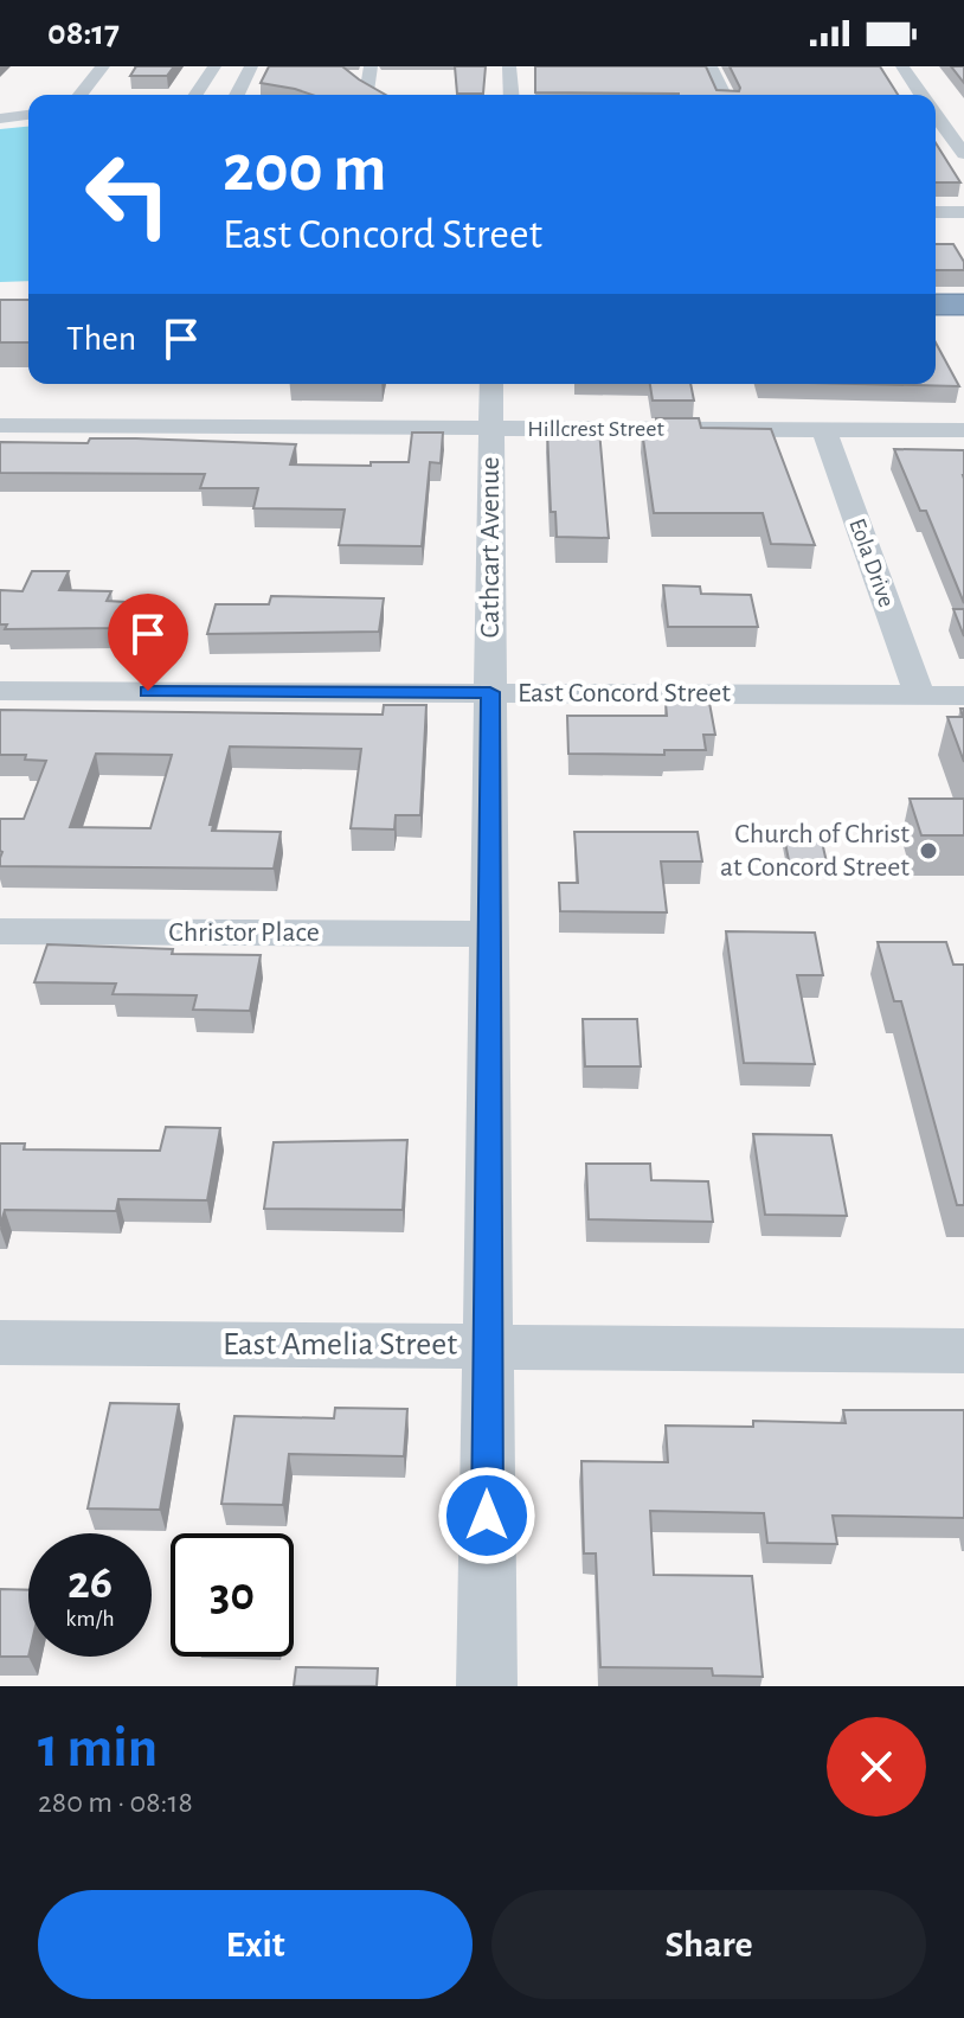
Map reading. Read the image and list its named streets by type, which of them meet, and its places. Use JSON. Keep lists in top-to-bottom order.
{
  "streets": {
    "street": [
      "Hillcrest Street",
      "Cathcart Avenue",
      "Eola Drive",
      "East Concord Street",
      "Christor Place",
      "East Amelia Street"
    ]
  },
  "crossings": [
    ["Hillcrest Street", "Cathcart Avenue"],
    ["Hillcrest Street", "Eola Drive"],
    ["Cathcart Avenue", "East Concord Street"],
    ["Cathcart Avenue", "Christor Place"],
    ["Cathcart Avenue", "East Amelia Street"],
    ["Eola Drive", "East Concord Street"]
  ],
  "places": ["Church of Christ at Concord Street"],
  "page": {
    "status": "08:17",
    "turn": ["200 m", "East Concord Street"],
    "then": "Then",
    "speed": "26 km/h",
    "limit": "30",
    "heading": ["1 min", "280 m · 08:18"],
    "buttons": ["Exit", "Share"]
  }
}
